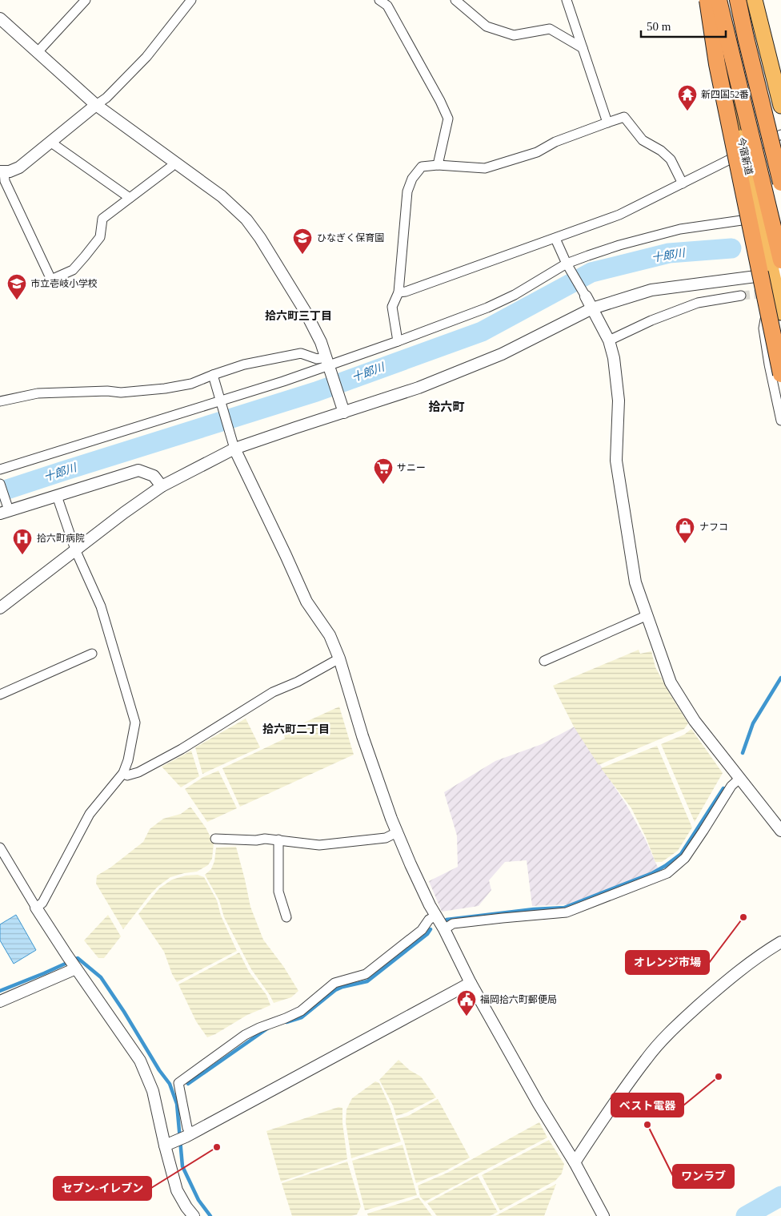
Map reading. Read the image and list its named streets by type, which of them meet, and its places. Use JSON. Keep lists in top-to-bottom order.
{
  "streets": {
    "highway": ["今宿新道"]
  },
  "districts": ["拾六町三丁目", "拾六町", "拾六町二丁目"],
  "water": ["十郎川"],
  "places": {
    "temple": ["新四国52番"],
    "school or university": ["ひなぎく保育園", "市立壱岐小学校"],
    "supermarket": ["サニー"],
    "shop": ["ナフコ"],
    "hospital": ["拾六町病院"],
    "other": [
      "オレンジ市場",
      "ベスト電器",
      "ワンラブ",
      "セブン-イレブン"
    ],
    "public building": ["福岡拾六町郵便局"]
  },
  "scale_bar": "50 m"
}
